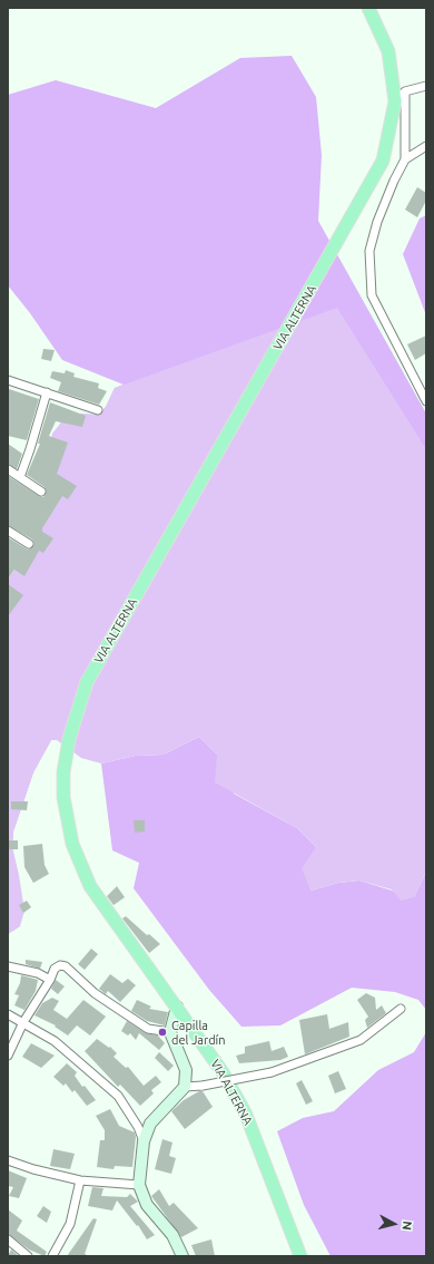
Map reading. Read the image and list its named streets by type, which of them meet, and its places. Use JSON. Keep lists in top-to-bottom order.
{
  "streets": {
    "main road": ["VIA ALTERNA"]
  },
  "places": ["Capilla del Jardín"],
  "north": "right"
}
